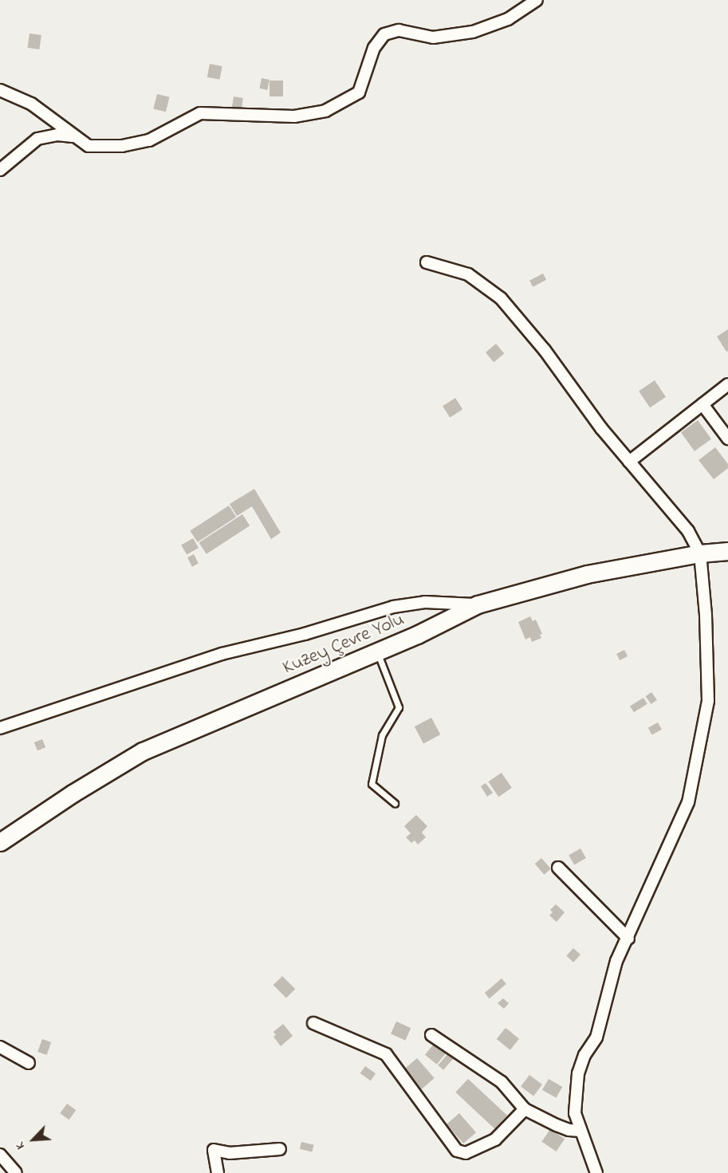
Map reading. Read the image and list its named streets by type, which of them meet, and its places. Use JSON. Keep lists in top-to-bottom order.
{
  "streets": {
    "main road": ["Kuzey Çevre Yolu"]
  },
  "north": "bottom left"
}
